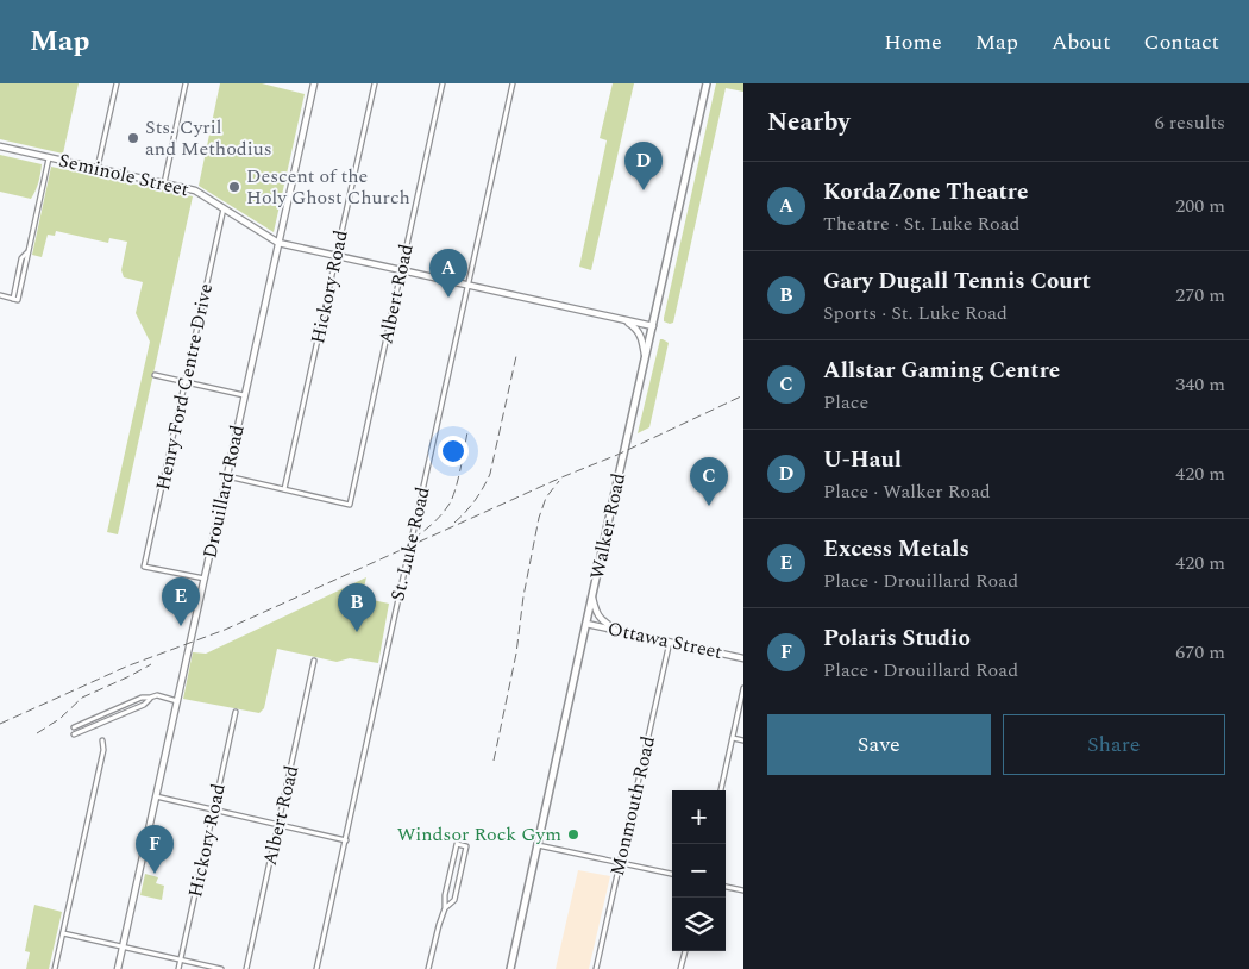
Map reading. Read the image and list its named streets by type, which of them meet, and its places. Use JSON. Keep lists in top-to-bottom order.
{
  "streets": {
    "main road": ["Walker Road"],
    "street": [
      "Seminole Street",
      "Hickory Road",
      "Albert Road",
      "Henry Ford Centre Drive",
      "Drouillard Road",
      "St. Luke Road",
      "Ottawa Street",
      "Monmouth Road"
    ]
  },
  "crossings": [
    ["Seminole Street", "Hickory Road"],
    ["Seminole Street", "Albert Road"],
    ["Seminole Street", "Henry Ford Centre Drive"],
    ["Seminole Street", "Drouillard Road"],
    ["Seminole Street", "Walker Road"],
    ["Seminole Street", "St. Luke Road"],
    ["Hickory Road", "Albert Road"],
    ["Henry Ford Centre Drive", "Drouillard Road"],
    ["Walker Road", "Ottawa Street"],
    ["Ottawa Street", "Monmouth Road"]
  ],
  "places": ["Sts. Cyril and Methodius", "Descent of the Holy Ghost Church", "Windsor Rock Gym"],
  "page": {
    "header": "Map",
    "nav": [
      "Home",
      "Map",
      "About",
      "Contact"
    ],
    "heading": ["Nearby", "6 results"],
    "pins": [
      "D",
      "A",
      "C",
      "E",
      "B",
      "F"
    ],
    "list": [
      {
        "mark": "A",
        "name": "KordaZone Theatre",
        "note": "Theatre · St. Luke Road",
        "value": "200 m"
      },
      {
        "mark": "B",
        "name": "Gary Dugall Tennis Court",
        "note": "Sports · St. Luke Road",
        "value": "270 m"
      },
      {
        "mark": "C",
        "name": "Allstar Gaming Centre",
        "note": "Place",
        "value": "340 m"
      },
      {
        "mark": "D",
        "name": "U-Haul",
        "note": "Place · Walker Road",
        "value": "420 m"
      },
      {
        "mark": "E",
        "name": "Excess Metals",
        "note": "Place · Drouillard Road",
        "value": "420 m"
      },
      {
        "mark": "F",
        "name": "Polaris Studio",
        "note": "Place · Drouillard Road",
        "value": "670 m"
      }
    ],
    "buttons": ["Save", "Share"],
    "map_buttons": ["+", "−"]
  }
}
